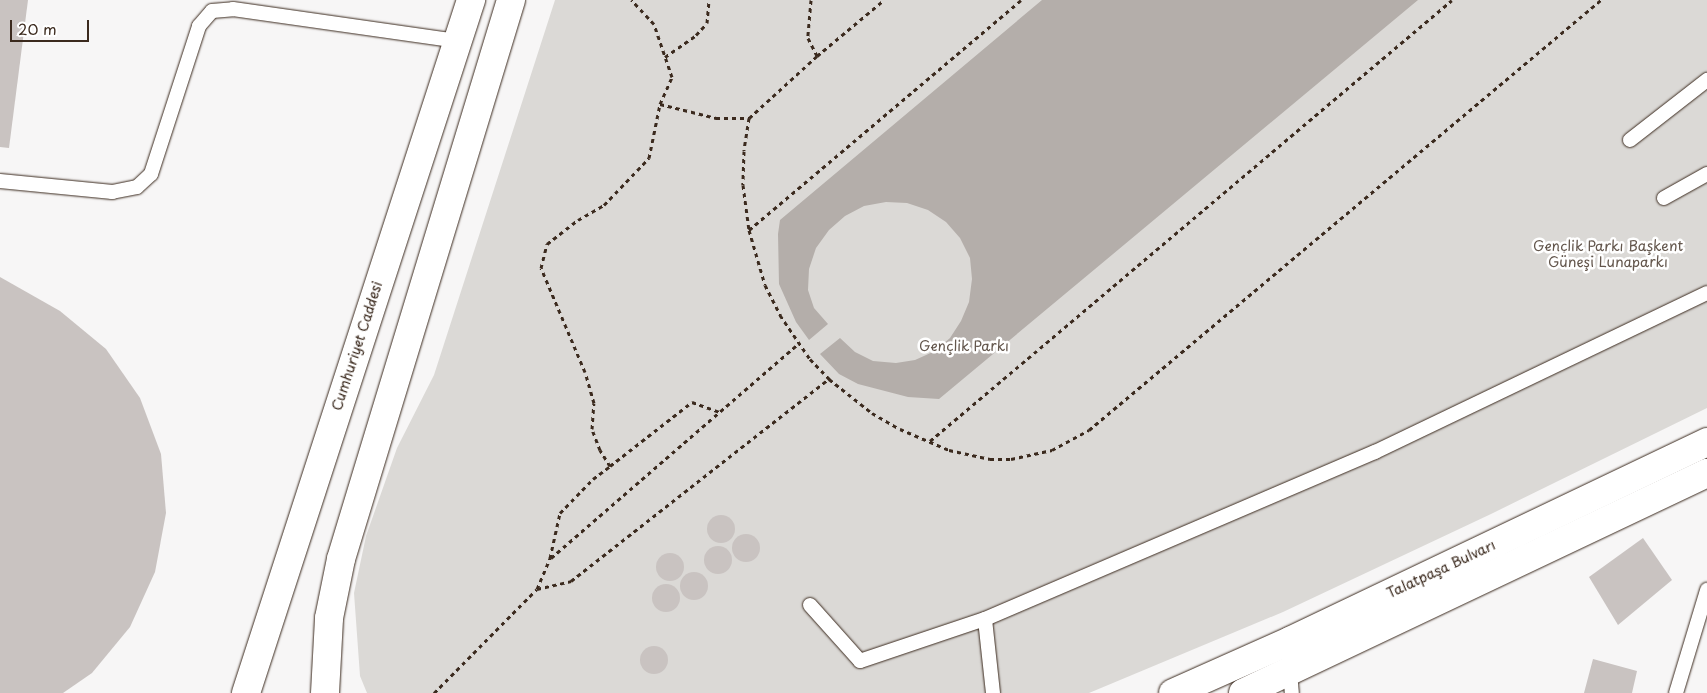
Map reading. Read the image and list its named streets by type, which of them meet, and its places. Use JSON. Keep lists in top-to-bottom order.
{
  "streets": {
    "main road": ["Cumhuriyet Caddesi", "Talatpaşa Bulvarı"]
  },
  "parks": ["Gençlik Parkı Başkent Güneşi Lunaparkı", "Gençlik Parkı"],
  "scale_bar": "20 m"
}
